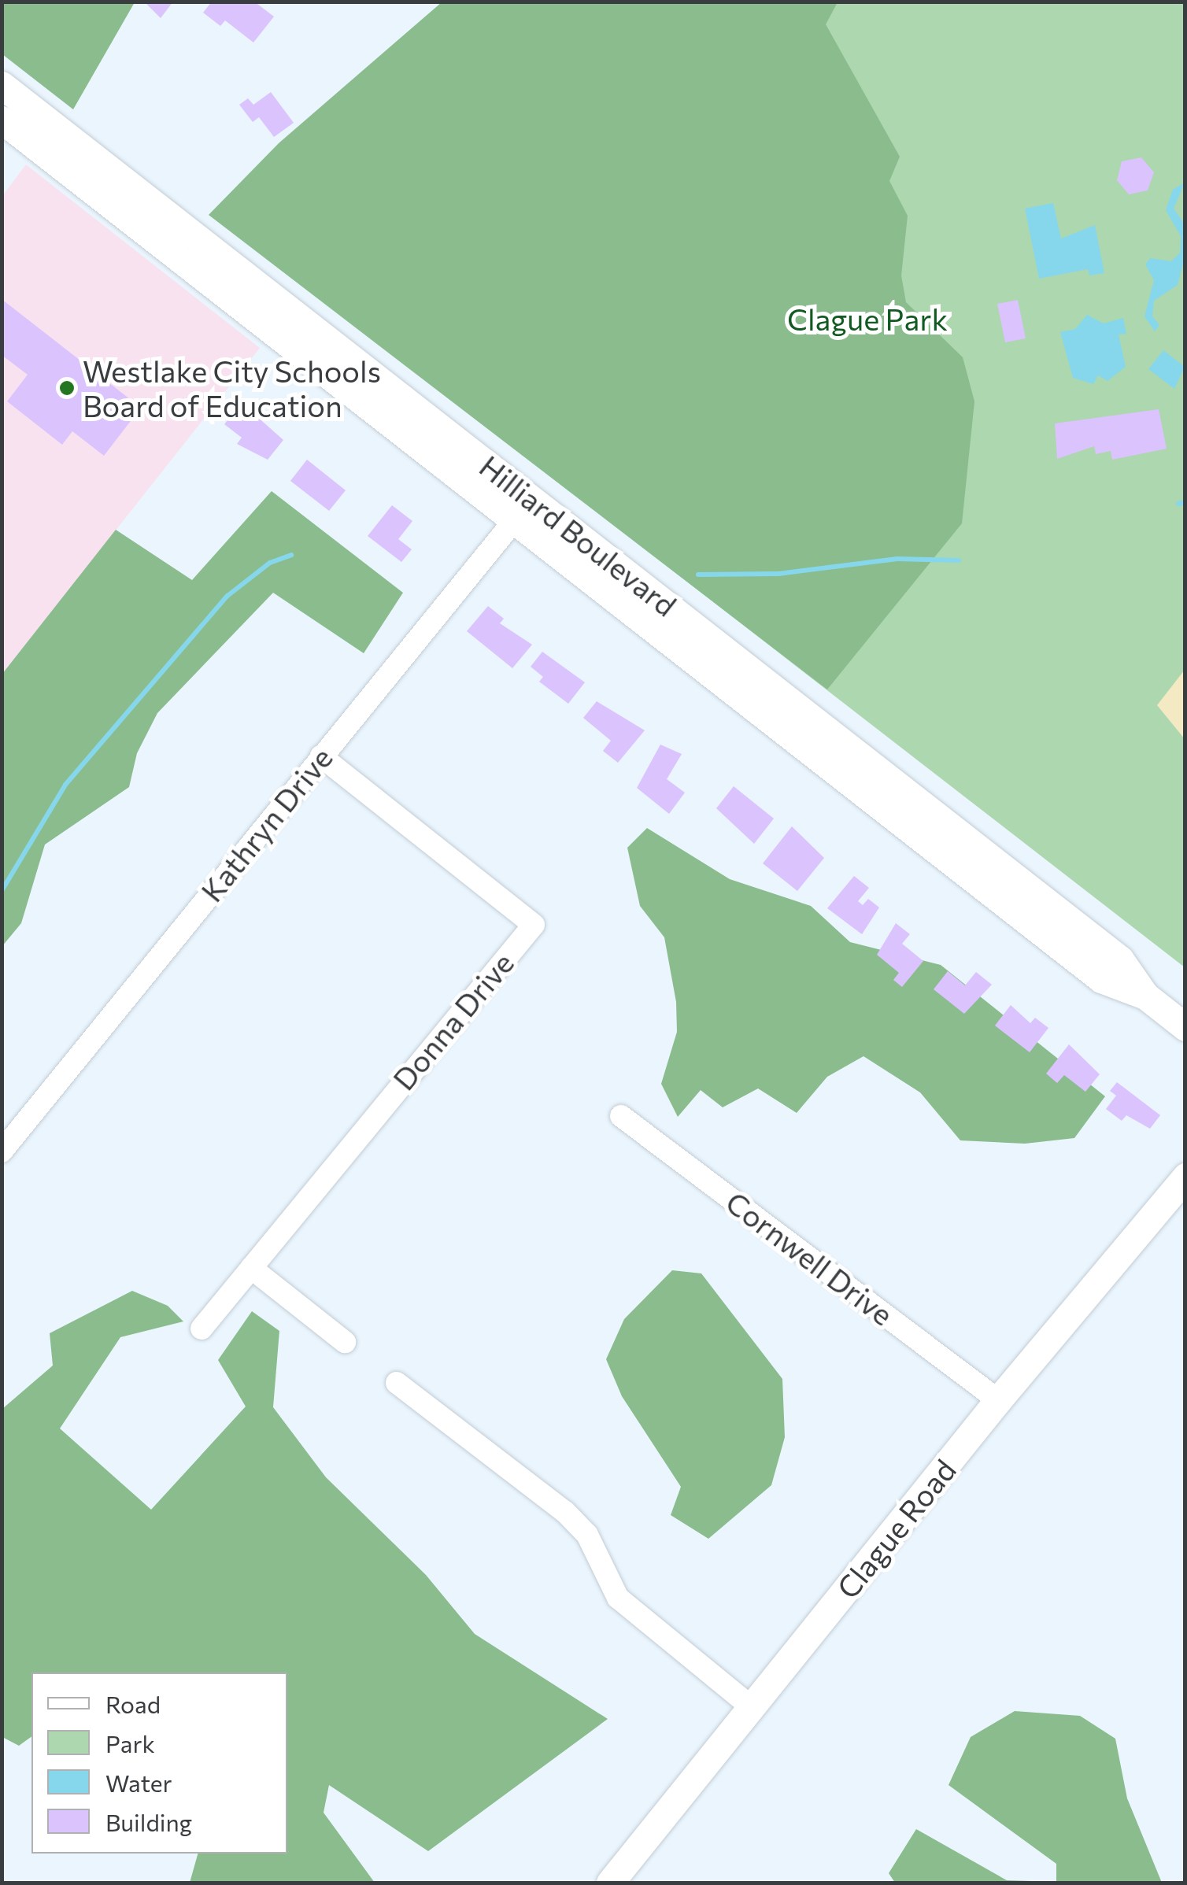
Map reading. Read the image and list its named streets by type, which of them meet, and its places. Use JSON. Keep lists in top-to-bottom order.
{
  "streets": {
    "main road": ["Hilliard Boulevard", "Clague Road"],
    "street": ["Kathryn Drive", "Donna Drive", "Cornwell Drive"]
  },
  "crossings": [
    ["Hilliard Boulevard", "Kathryn Drive"],
    ["Kathryn Drive", "Donna Drive"],
    ["Cornwell Drive", "Clague Road"]
  ],
  "parks": ["Clague Park"],
  "places": ["Westlake City Schools Board of Education"],
  "legend": [
    "Road",
    "Park",
    "Water",
    "Building"
  ]
}
